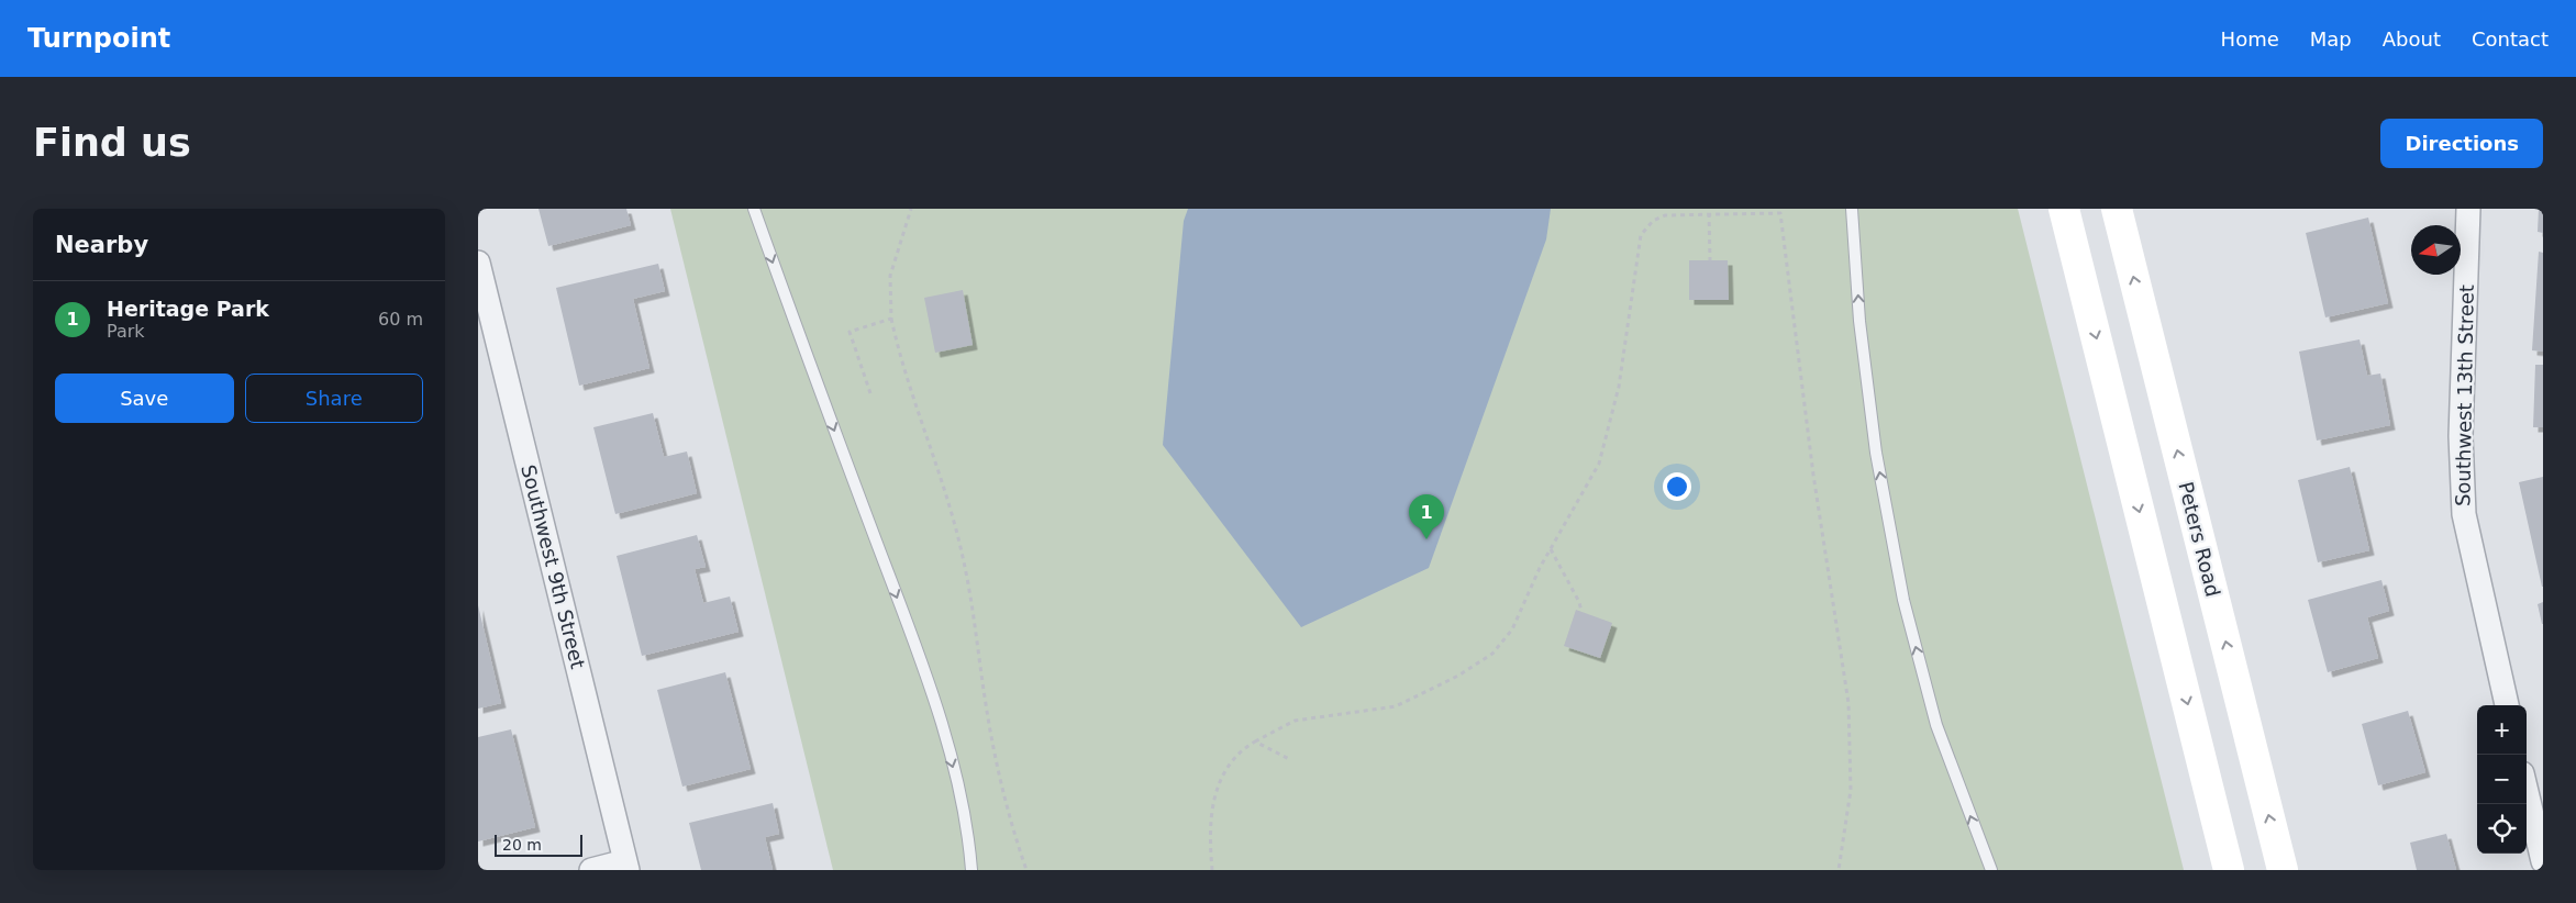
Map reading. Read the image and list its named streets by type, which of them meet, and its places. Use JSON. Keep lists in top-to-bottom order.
{
  "streets": {
    "main road": ["Peters Road"],
    "street": ["Southwest 13th Street", "Southwest 9th Street"]
  },
  "scale_bar": "20 m",
  "north": "left",
  "page": {
    "header": "Turnpoint",
    "nav": [
      "Home",
      "Map",
      "About",
      "Contact"
    ],
    "buttons": [
      "Directions",
      ["Save", "Share"]
    ],
    "title": "Find us",
    "heading": "Nearby",
    "list": [
      {
        "mark": "1",
        "name": "Heritage Park",
        "note": "Park",
        "value": "60 m"
      }
    ],
    "pins": "1",
    "map_buttons": ["+", "−"],
    "scale": "20 m"
  }
}
